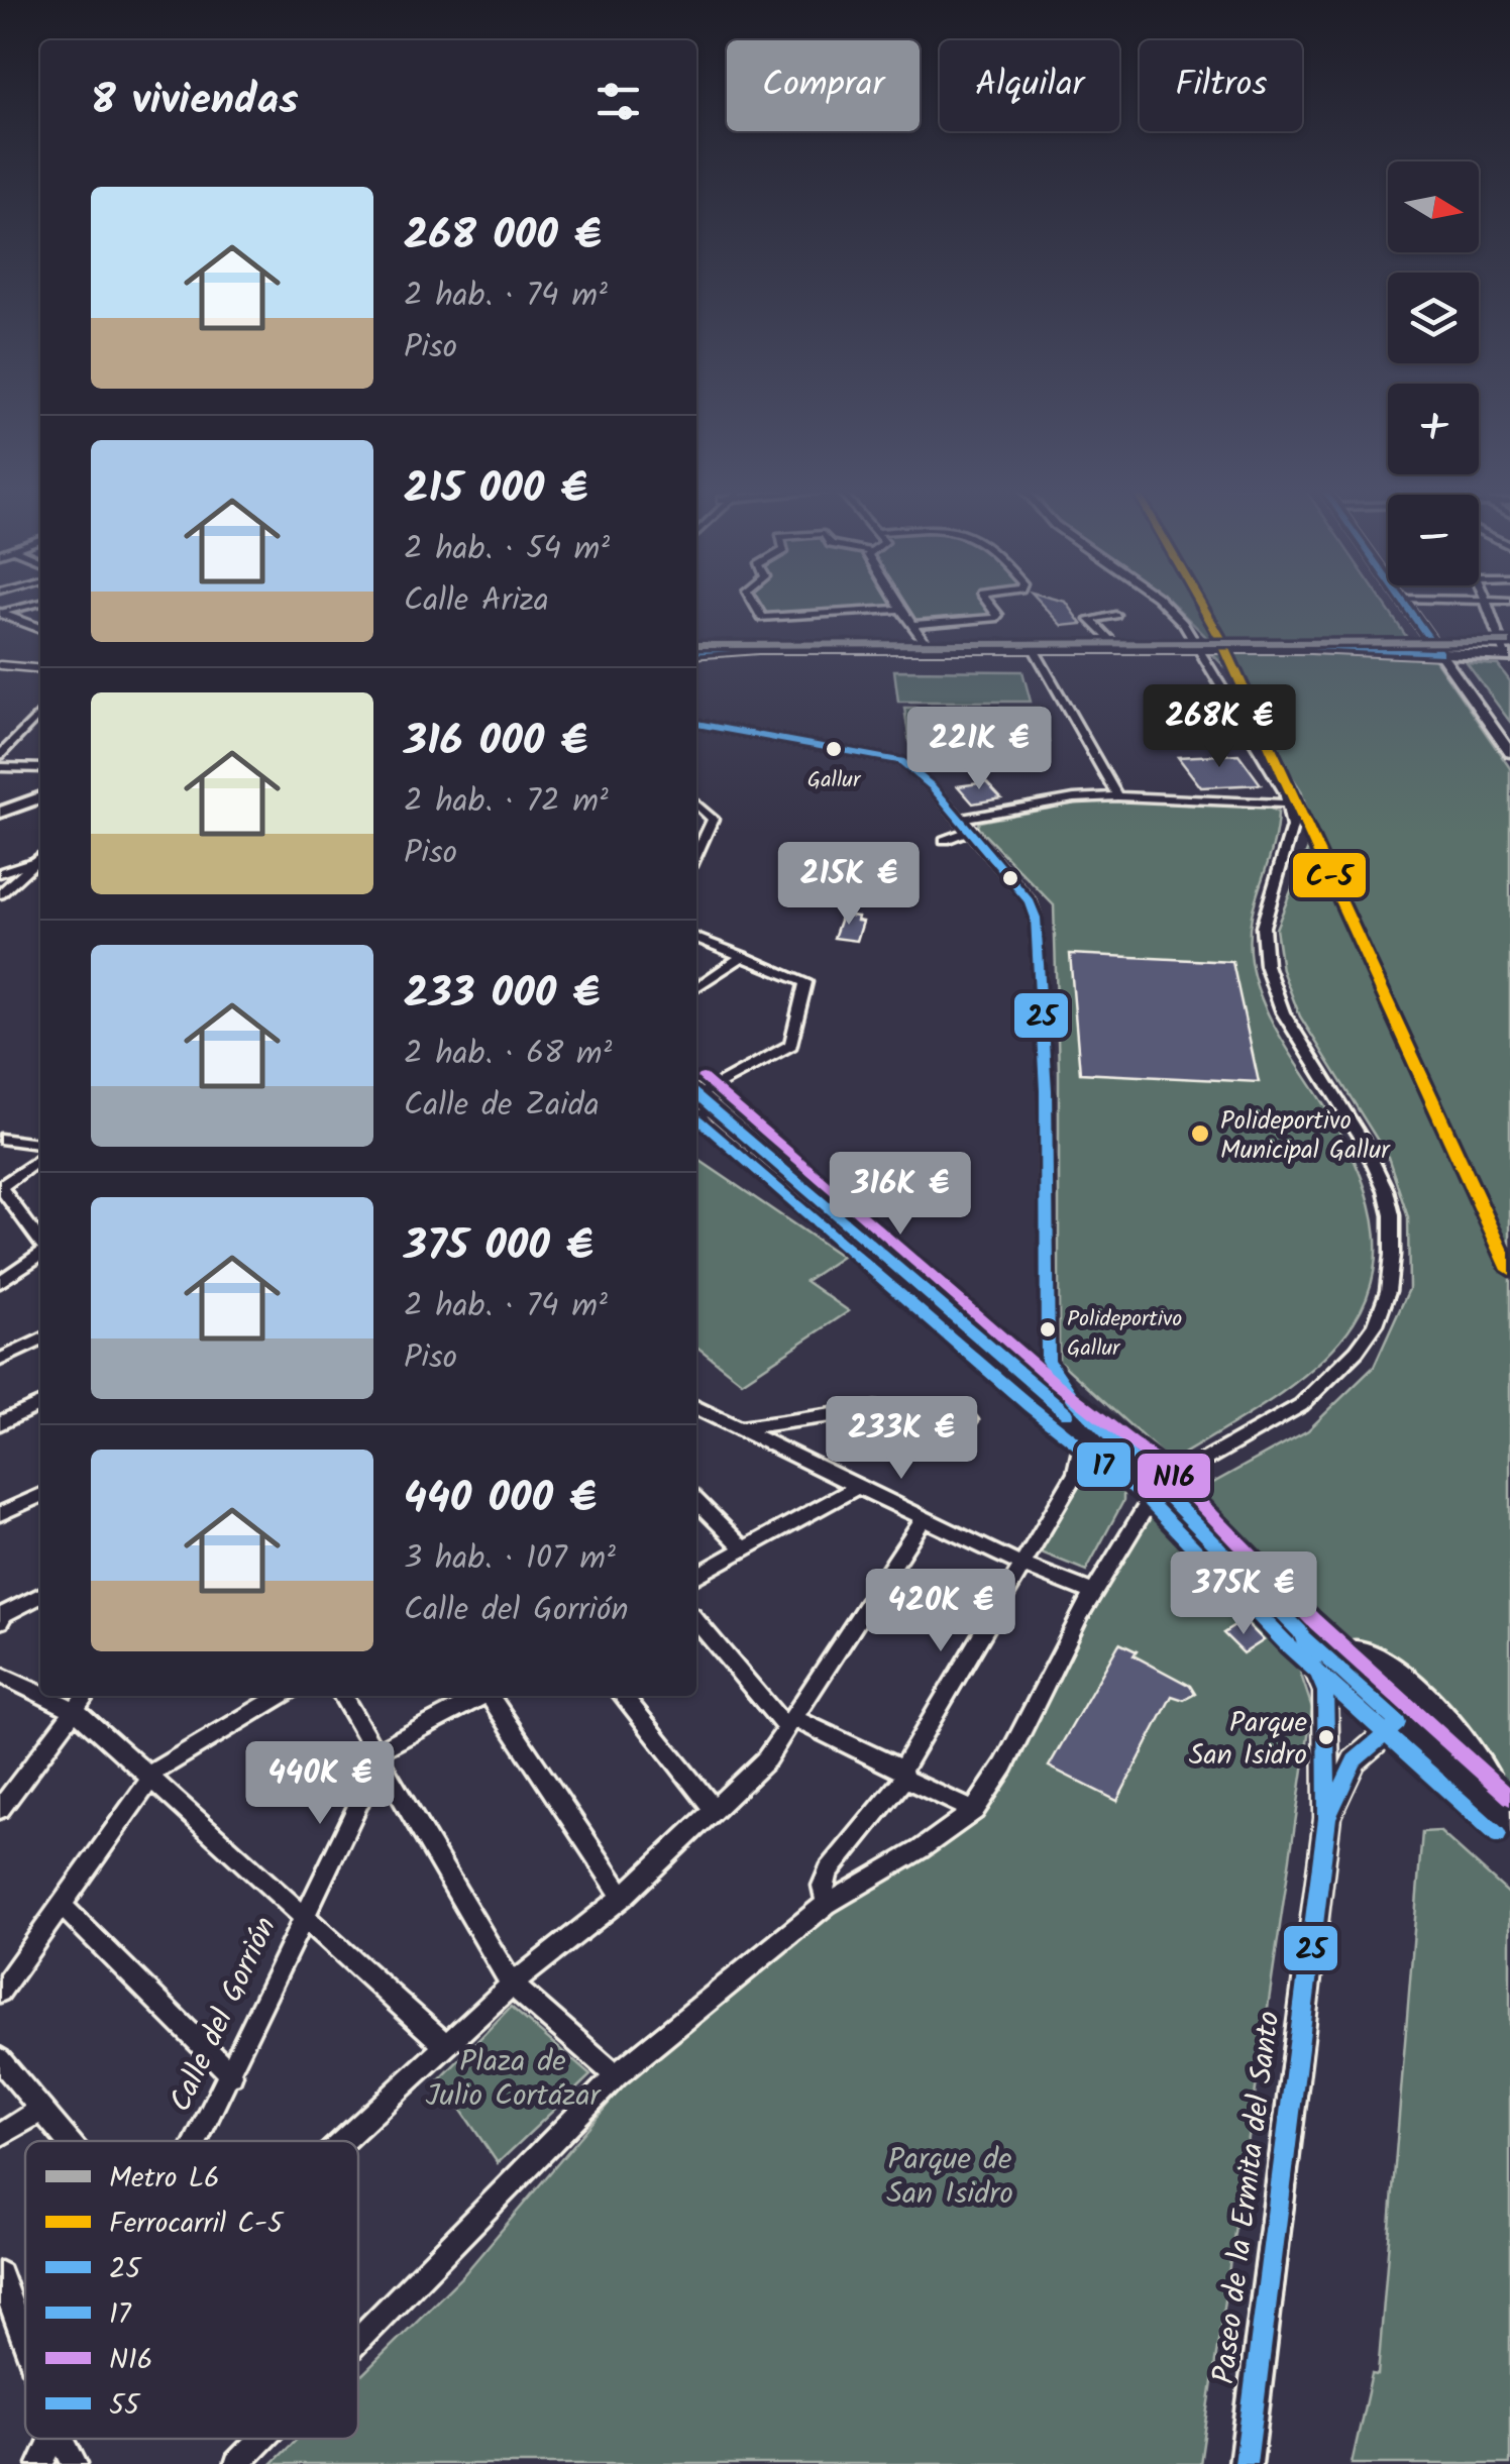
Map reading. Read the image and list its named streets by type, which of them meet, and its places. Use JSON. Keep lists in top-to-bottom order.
{
  "streets": {
    "street": ["Calle del Gorrión", "Paseo de la Ermita del Santo"]
  },
  "parks": ["Plaza de Julio Cortázar", "Parque de San Isidro"],
  "places": [
    "Gallur",
    "Polideportivo Municipal Gallur",
    "Polideportivo Gallur",
    "Parque San Isidro"
  ],
  "lines": [
    "rail line C-5",
    "transit line 55",
    "metro line L6",
    "transit line 25",
    "transit line N16",
    "transit line 17"
  ],
  "legend": [
    "Metro L6",
    "Ferrocarril C-5",
    "25",
    "17",
    "N16",
    "55"
  ],
  "north": "right",
  "page": {
    "chip": ["Comprar", "Alquilar", "Filtros"],
    "heading": "8 viviendas",
    "map_buttons": ["+", "−"],
    "list": [
      {
        "name": "268 000 €",
        "note": "2 hab. · 74 m² · Piso"
      },
      {
        "name": "215 000 €",
        "note": "2 hab. · 54 m² · Calle Ariza"
      },
      {
        "name": "316 000 €",
        "note": "2 hab. · 72 m² · Piso"
      },
      {
        "name": "233 000 €",
        "note": "2 hab. · 68 m² · Calle de Zaida"
      },
      {
        "name": "375 000 €",
        "note": "2 hab. · 74 m² · Piso"
      },
      {
        "name": "440 000 €",
        "note": "3 hab. · 107 m² · Calle del Gorrión"
      }
    ],
    "price": [
      "268K €",
      "221K €",
      "215K €",
      "316K €",
      "233K €",
      "375K €",
      "420K €",
      "440K €"
    ]
  }
}
